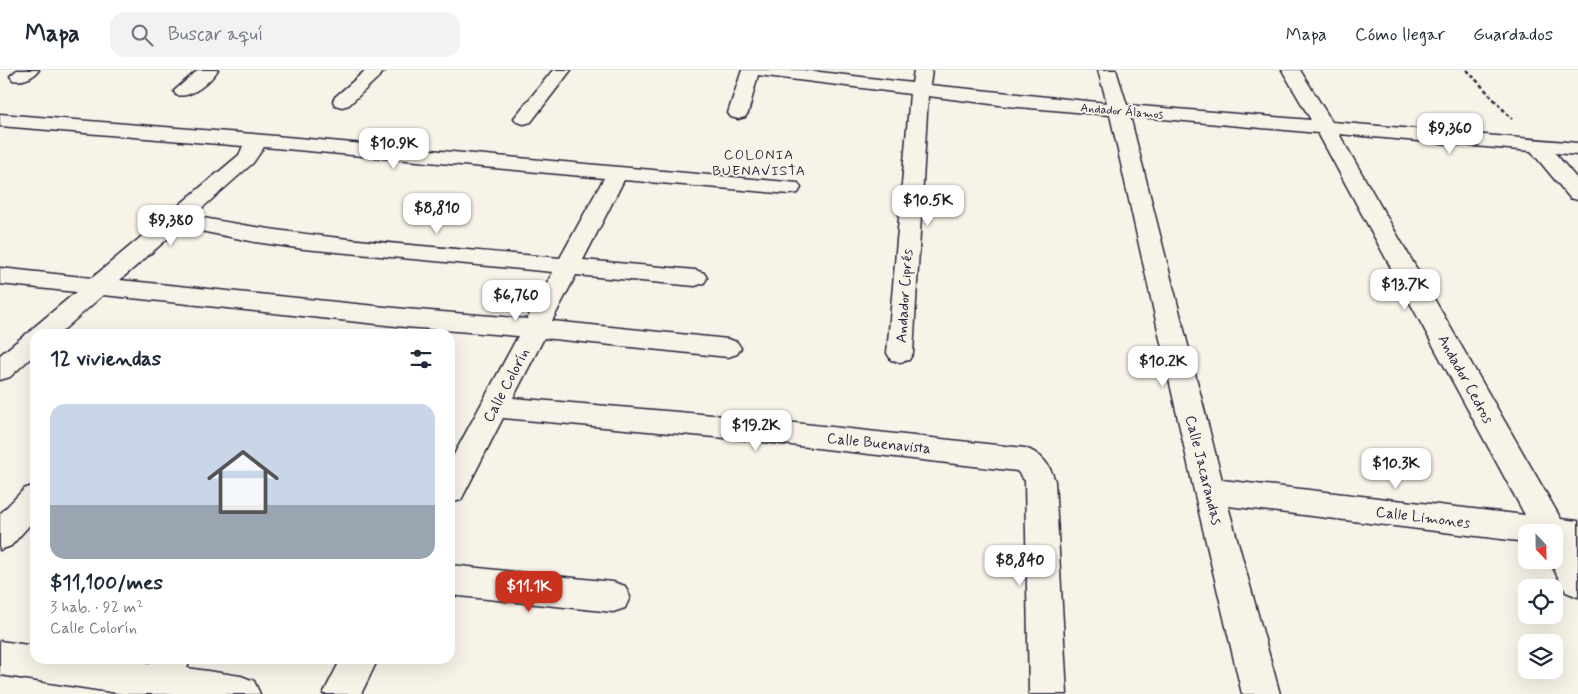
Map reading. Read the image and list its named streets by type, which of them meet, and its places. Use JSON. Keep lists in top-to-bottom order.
{
  "streets": {
    "street": [
      "Andador Álamos",
      "Andador Ciprés",
      "Andador Cedros",
      "Calle Colorín",
      "Calle Buenavista",
      "Calle Jacarandas",
      "Calle Limones"
    ]
  },
  "crossings": [
    ["Andador Álamos", "Andador Ciprés"],
    ["Andador Álamos", "Andador Cedros"],
    ["Andador Álamos", "Calle Jacarandas"],
    ["Calle Colorín", "Calle Buenavista"],
    ["Calle Jacarandas", "Calle Limones"]
  ],
  "districts": ["COLONIA BUENAVISTA"],
  "north": "bottom",
  "page": {
    "header": "Mapa",
    "search": "Buscar aquí",
    "nav": ["Mapa", "Cómo llegar", "Guardados"],
    "price": [
      "$9,360",
      "$10.9K",
      "$10.5K",
      "$8,810",
      "$9,380",
      "$13.7K",
      "$6,760",
      "$10.2K",
      "$19.2K",
      "$10.3K",
      "$8,840",
      "$11.1K"
    ],
    "heading": "12 viviendas",
    "list": [
      {
        "name": "$11,100/mes",
        "note": "3 hab. · 92 m² · Calle Colorín"
      }
    ]
  }
}
